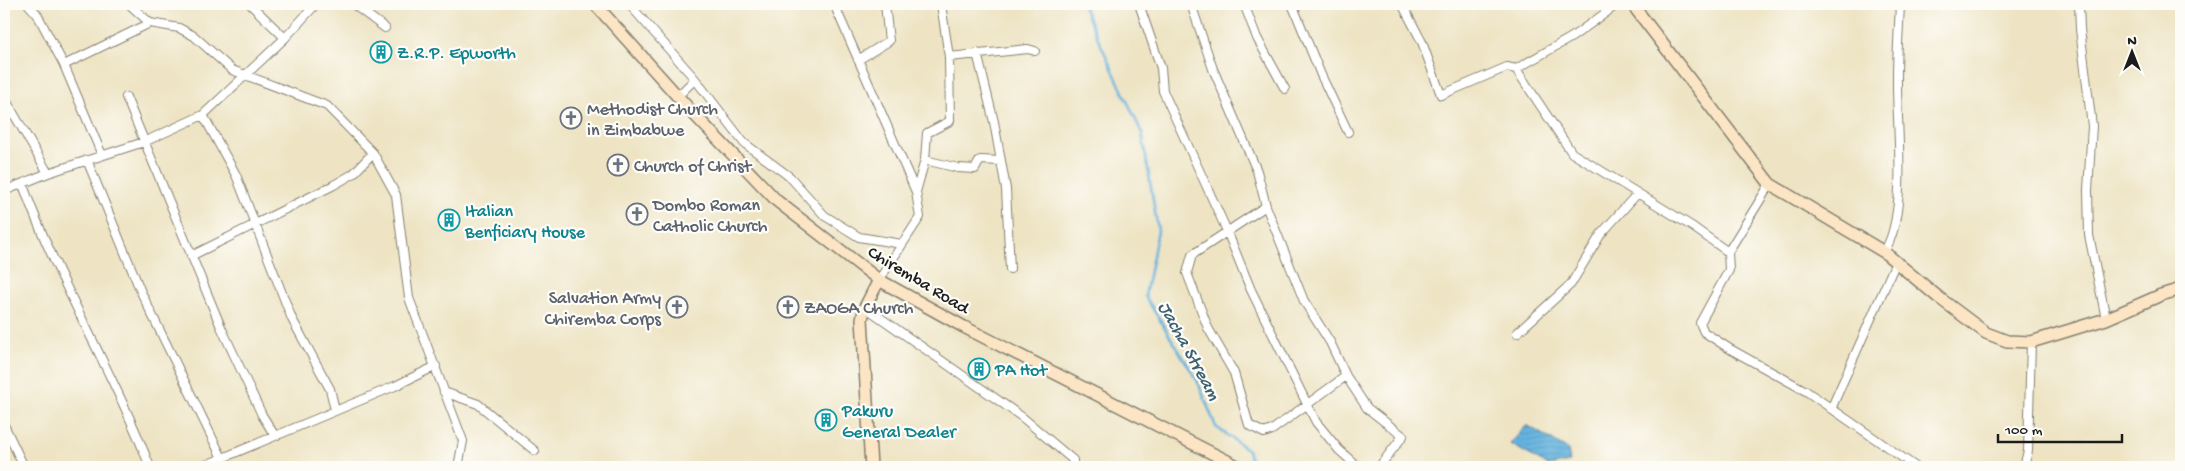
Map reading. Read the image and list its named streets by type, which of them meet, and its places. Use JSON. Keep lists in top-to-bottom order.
{
  "streets": {
    "street": ["Chiremba Road"]
  },
  "water": ["Jacha Stream"],
  "places": {
    "building": [
      "Z.R.P. Epworth",
      "Italian Benficiary House",
      "PA Hot",
      "Pakuru General Dealer"
    ],
    "church": [
      "Methodist Church in Zimbabwe",
      "Church of Christ",
      "Dombo Roman Catholic Church",
      "Salvation Army Chiremba Corps",
      "ZAOGA Church"
    ]
  },
  "scale_bar": "100 m",
  "north": "top"
}
